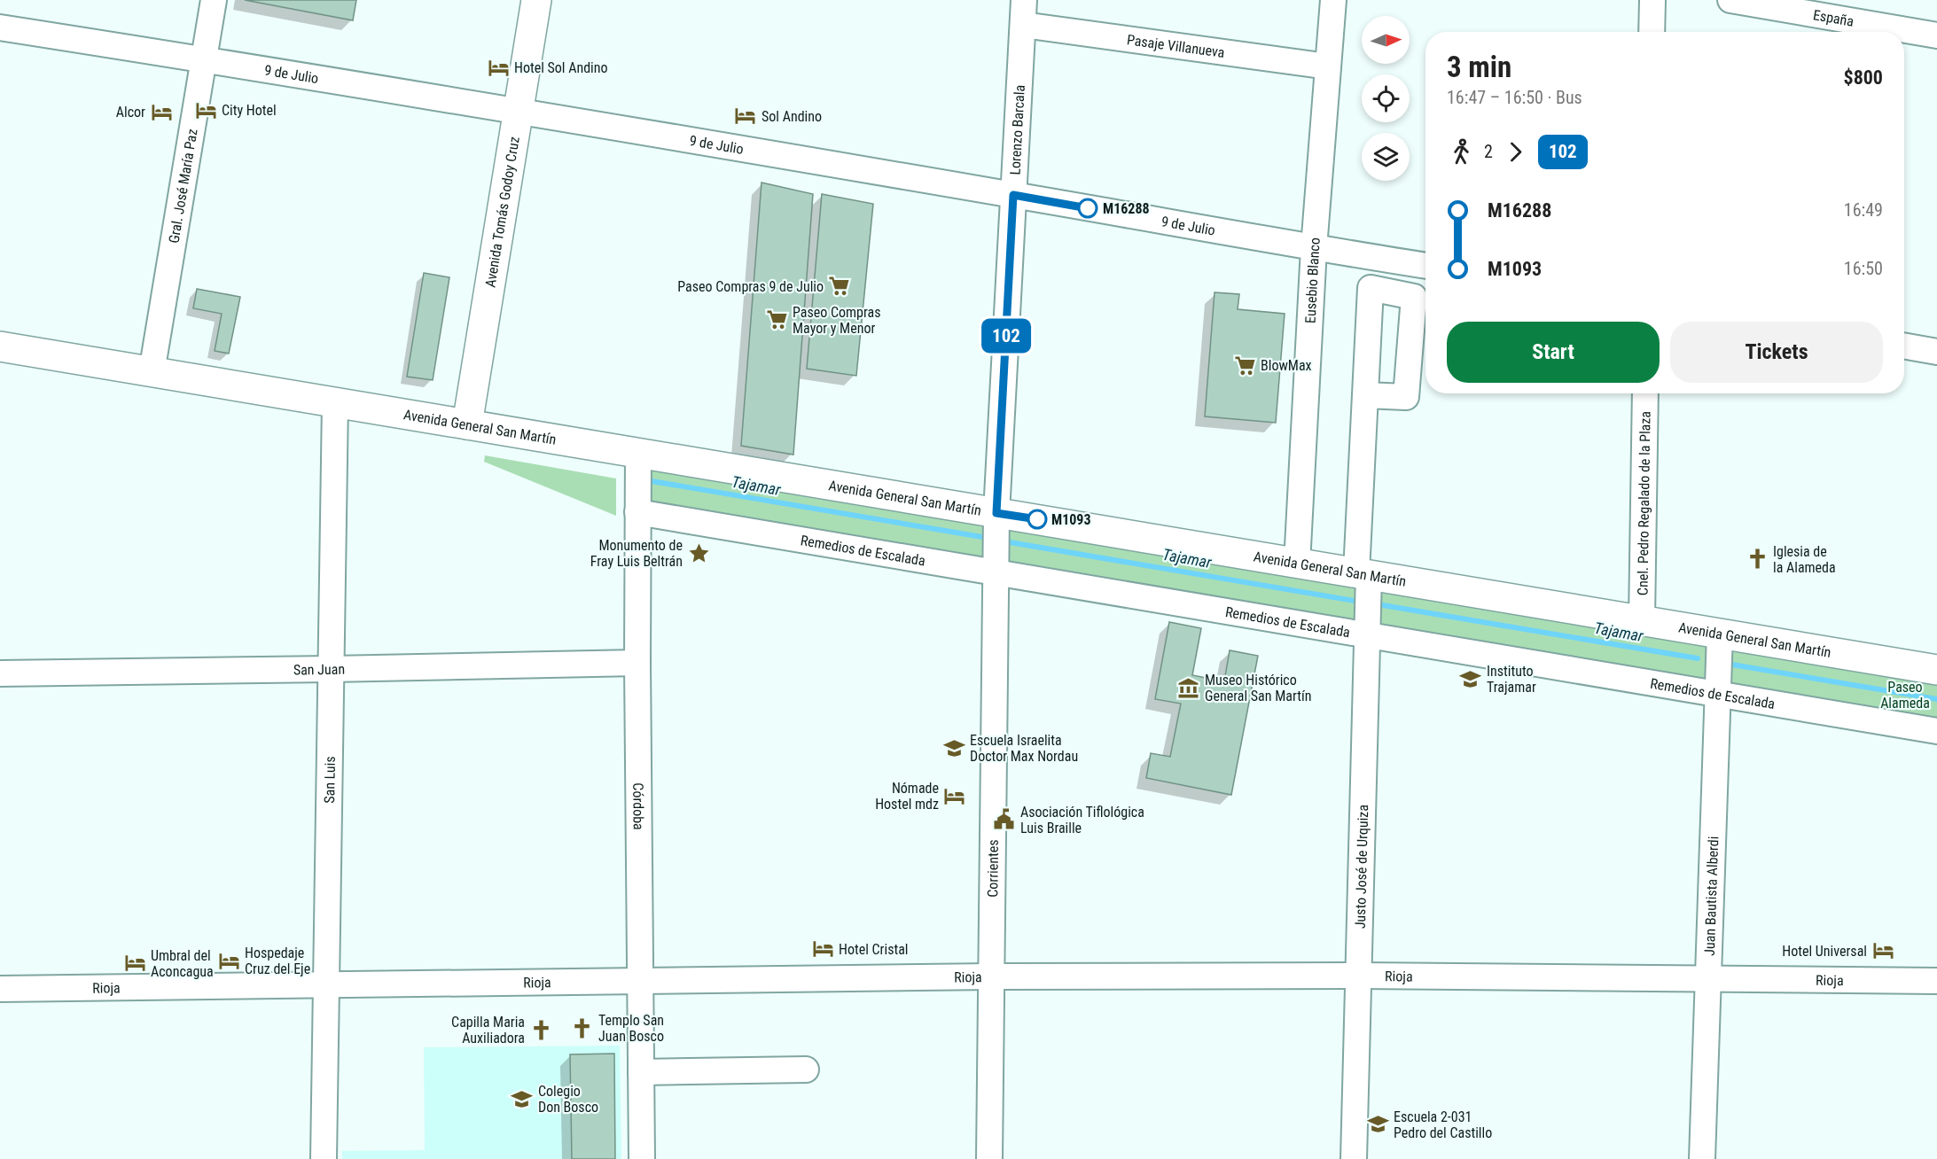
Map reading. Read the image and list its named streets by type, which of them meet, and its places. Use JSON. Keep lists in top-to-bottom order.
{
  "streets": {
    "main road": ["Avenida Tomás Godoy Cruz", "Avenida General San Martín"],
    "street": [
      "España",
      "Pasaje Villanueva",
      "9 de Julio",
      "Lorenzo Barcala",
      "Gral. José María Paz",
      "Eusebio Blanco",
      "Cnel. Pedro Regalado de la Plaza",
      "Remedios de Escalada",
      "San Juan",
      "San Luis",
      "Córdoba",
      "Justo José de Urquiza",
      "Corrientes",
      "Juan Bautista Alberdi",
      "Rioja"
    ]
  },
  "crossings": [
    ["Pasaje Villanueva", "Lorenzo Barcala"],
    ["Pasaje Villanueva", "Eusebio Blanco"],
    ["9 de Julio", "Lorenzo Barcala"],
    ["9 de Julio", "Gral. José María Paz"],
    ["9 de Julio", "Avenida Tomás Godoy Cruz"],
    ["9 de Julio", "Eusebio Blanco"],
    ["Lorenzo Barcala", "Avenida General San Martín"],
    ["Lorenzo Barcala", "Corrientes"],
    ["Gral. José María Paz", "Avenida General San Martín"],
    ["Avenida Tomás Godoy Cruz", "Avenida General San Martín"],
    ["Eusebio Blanco", "Avenida General San Martín"],
    ["Avenida General San Martín", "Cnel. Pedro Regalado de la Plaza"],
    ["Avenida General San Martín", "San Luis"],
    ["Avenida General San Martín", "Córdoba"],
    ["Avenida General San Martín", "Justo José de Urquiza"],
    ["Avenida General San Martín", "Corrientes"],
    ["Avenida General San Martín", "Juan Bautista Alberdi"],
    ["Remedios de Escalada", "Córdoba"],
    ["Remedios de Escalada", "Justo José de Urquiza"],
    ["Remedios de Escalada", "Corrientes"],
    ["Remedios de Escalada", "Juan Bautista Alberdi"],
    ["San Juan", "San Luis"],
    ["San Juan", "Córdoba"],
    ["San Luis", "Rioja"],
    ["Córdoba", "Rioja"],
    ["Justo José de Urquiza", "Rioja"],
    ["Corrientes", "Rioja"],
    ["Juan Bautista Alberdi", "Rioja"]
  ],
  "water": ["Tajamar"],
  "parks": ["Paseo Alameda"],
  "places": {
    "hotel": [
      "Hotel Sol Andino",
      "City Hotel",
      "Alcor",
      "Sol Andino",
      "Nómade Hostel mdz",
      "Hotel Cristal",
      "Hotel Universal",
      "Hospedaje Cruz del Eje",
      "Umbral del Aconcagua"
    ],
    "other": ["M16288", "M1093"],
    "supermarket": ["Paseo Compras 9 de Julio", "Paseo Compras Mayor y Menor", "BlowMax"],
    "place": ["Monumento de Fray Luis Beltrán"],
    "church": ["Iglesia de la Alameda", "Templo San Juan Bosco", "Capilla Maria Auxiliadora"],
    "school or university": [
      "Instituto Trajamar",
      "Escuela Israelita Doctor Max Nordau",
      "Colegio Don Bosco",
      "Escuela 2-031 Pedro del Castillo"
    ],
    "museum": ["Museo Histórico General San Martín"],
    "public building": ["Asociación Tiflológica Luis Braille"]
  },
  "lines": ["bus line 102"],
  "north": "right",
  "page": {
    "on_map": "102",
    "heading": ["3 min", "16:47 – 16:50 · Bus", "$800"],
    "legs": ["2", "102"],
    "list": [
      {
        "name": "M16288",
        "value": "16:49"
      },
      {
        "name": "M1093",
        "value": "16:50"
      }
    ],
    "buttons": ["Start", "Tickets"]
  }
}
